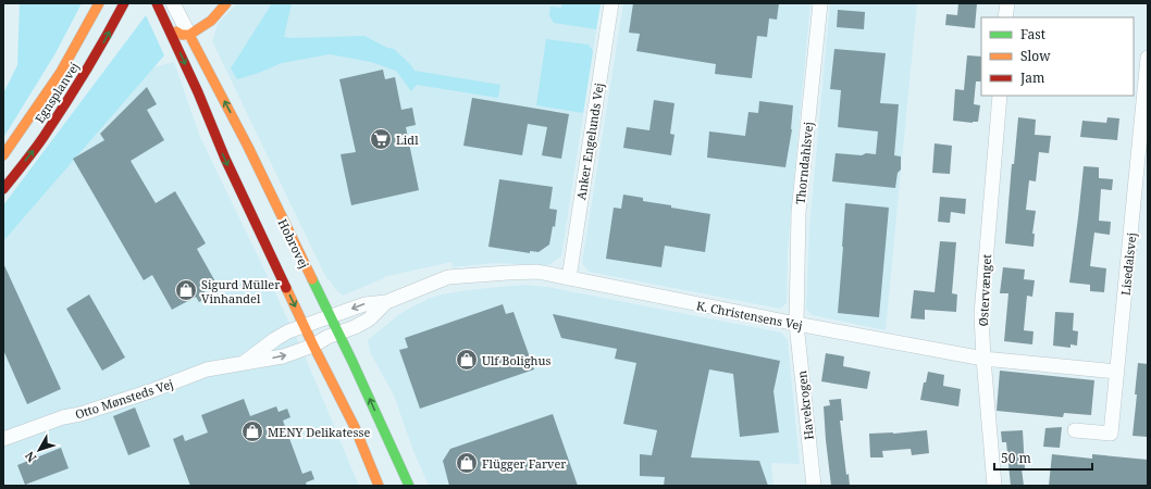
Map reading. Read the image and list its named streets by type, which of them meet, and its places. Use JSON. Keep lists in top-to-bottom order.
{
  "streets": {
    "main road": ["Egnsplanvej", "Hobrovej"],
    "street": [
      "Anker Engelunds Vej",
      "Thorndahlsvej",
      "Lisedalsvej",
      "Østervænget",
      "K. Christensens Vej",
      "Otto Mønsteds Vej",
      "Havekrogen"
    ]
  },
  "crossings": [
    ["Anker Engelunds Vej", "K. Christensens Vej"],
    ["Thorndahlsvej", "K. Christensens Vej"],
    ["Thorndahlsvej", "Havekrogen"],
    ["Hobrovej", "K. Christensens Vej"],
    ["Hobrovej", "Otto Mønsteds Vej"],
    ["Lisedalsvej", "K. Christensens Vej"],
    ["Østervænget", "K. Christensens Vej"],
    ["K. Christensens Vej", "Otto Mønsteds Vej"],
    ["K. Christensens Vej", "Havekrogen"]
  ],
  "places": {
    "supermarket": ["Lidl"],
    "shop": [
      "Sigurd Müller Vinhandel",
      "Ulf Bolighus",
      "MENY Delikatesse",
      "Flügger Farver"
    ]
  },
  "legend": ["Fast", "Slow", "Jam"],
  "scale_bar": "50 m",
  "north": "bottom left"
}
